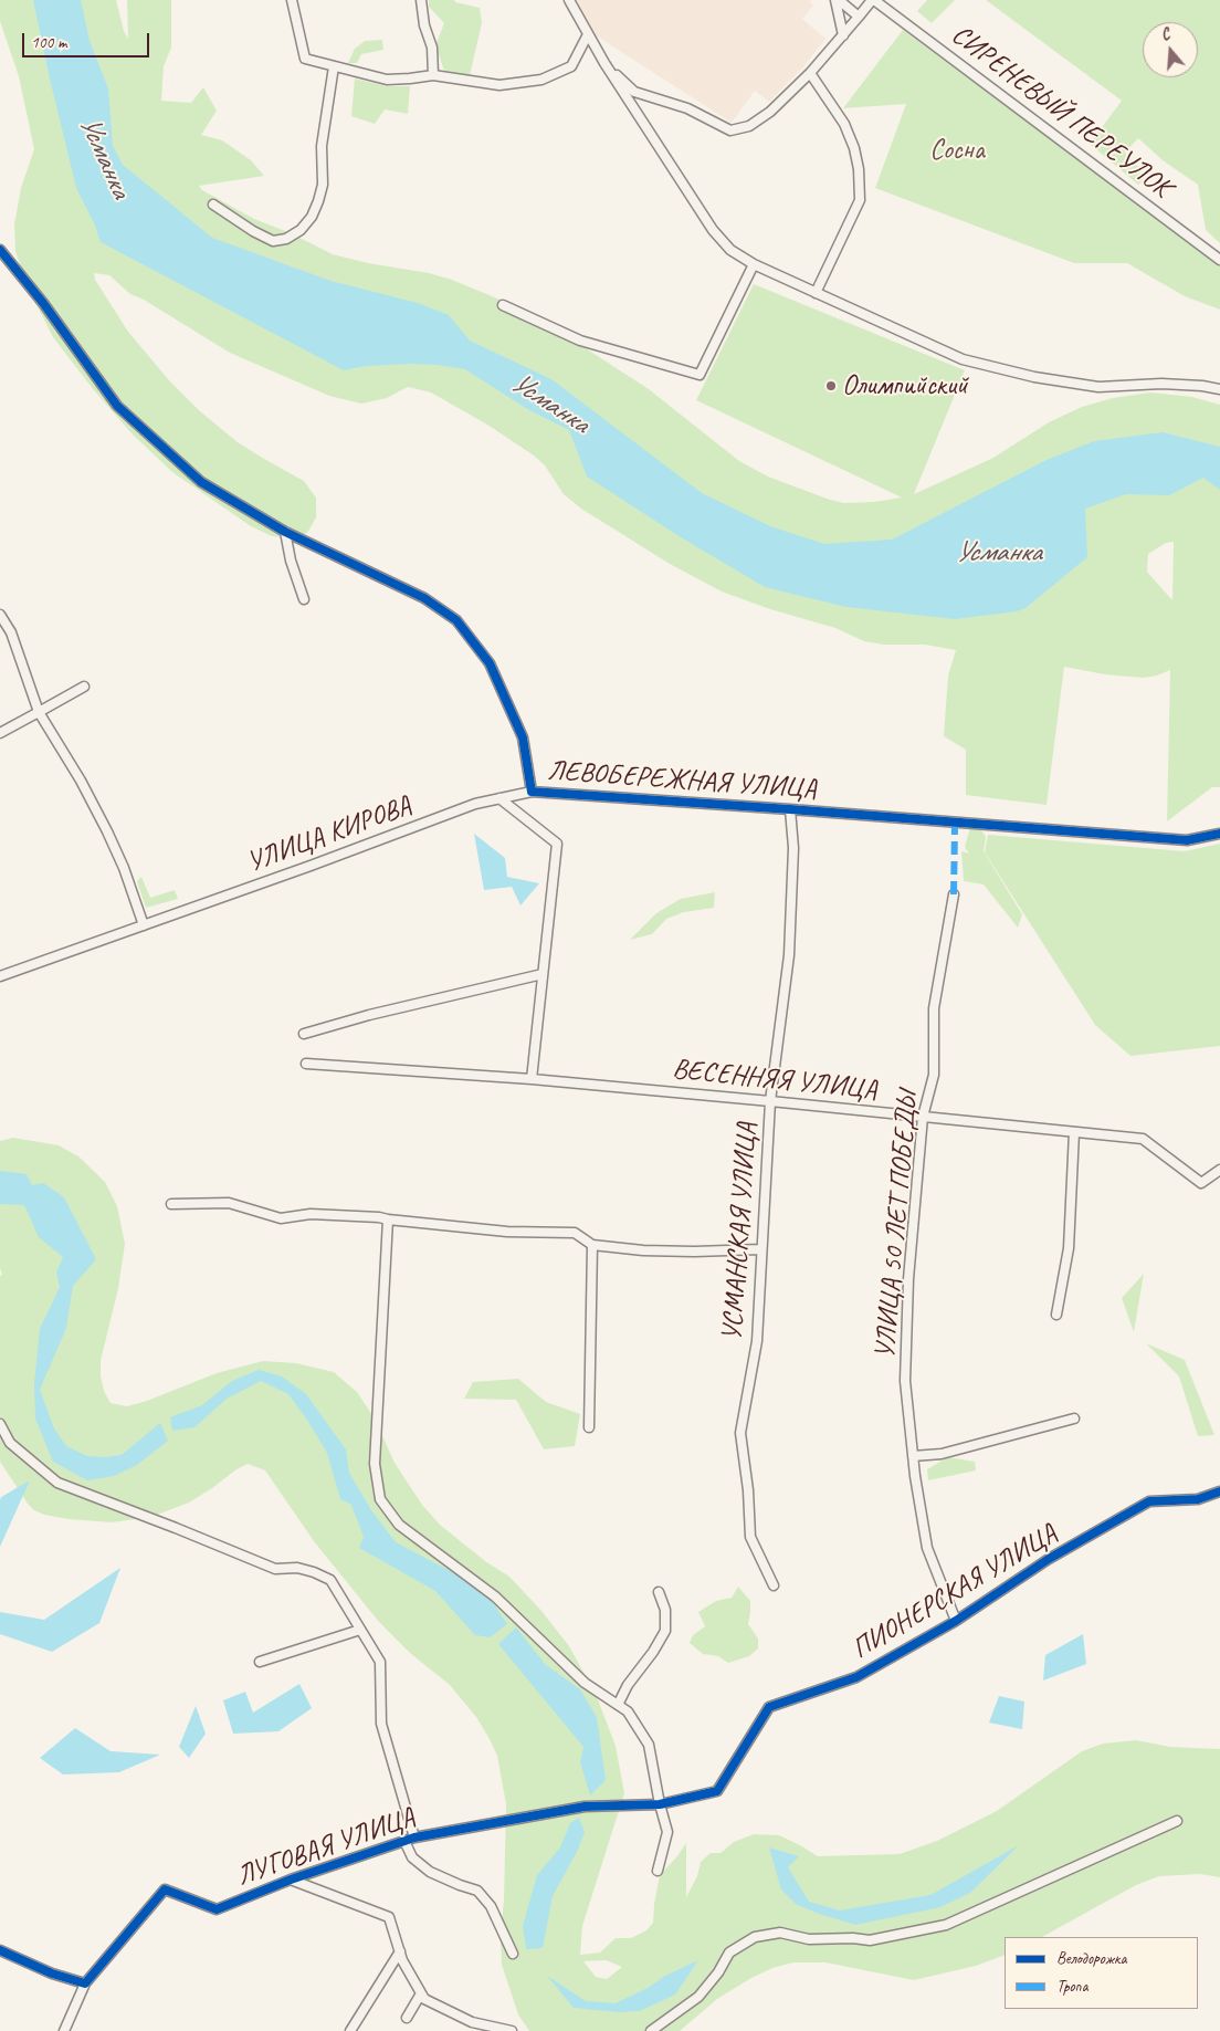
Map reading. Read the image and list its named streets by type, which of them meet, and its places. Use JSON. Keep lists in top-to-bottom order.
{
  "streets": {
    "street": [
      "СИРЕНЕВЫЙ ПЕРЕУЛОК",
      "ЛЕВОБЕРЕЖНАЯ УЛИЦА",
      "УЛИЦА КИРОВА",
      "ВЕСЕННЯЯ УЛИЦА",
      "УЛИЦА 50 ЛЕТ ПОБЕДЫ",
      "УСМАНСКАЯ УЛИЦА",
      "ПИОНЕРСКАЯ УЛИЦА",
      "ЛУГОВАЯ УЛИЦА"
    ]
  },
  "crossings": [
    ["ЛЕВОБЕРЕЖНАЯ УЛИЦА", "УЛИЦА КИРОВА"],
    ["ЛЕВОБЕРЕЖНАЯ УЛИЦА", "УСМАНСКАЯ УЛИЦА"],
    ["ВЕСЕННЯЯ УЛИЦА", "УЛИЦА 50 ЛЕТ ПОБЕДЫ"],
    ["ВЕСЕННЯЯ УЛИЦА", "УСМАНСКАЯ УЛИЦА"],
    ["УЛИЦА 50 ЛЕТ ПОБЕДЫ", "ПИОНЕРСКАЯ УЛИЦА"],
    ["ПИОНЕРСКАЯ УЛИЦА", "ЛУГОВАЯ УЛИЦА"]
  ],
  "water": ["Усманка"],
  "parks": ["Сосна"],
  "places": ["Олимпийский"],
  "legend": ["Велодорожка", "Тропа"],
  "scale_bar": "100 m",
  "north": "top"
}
